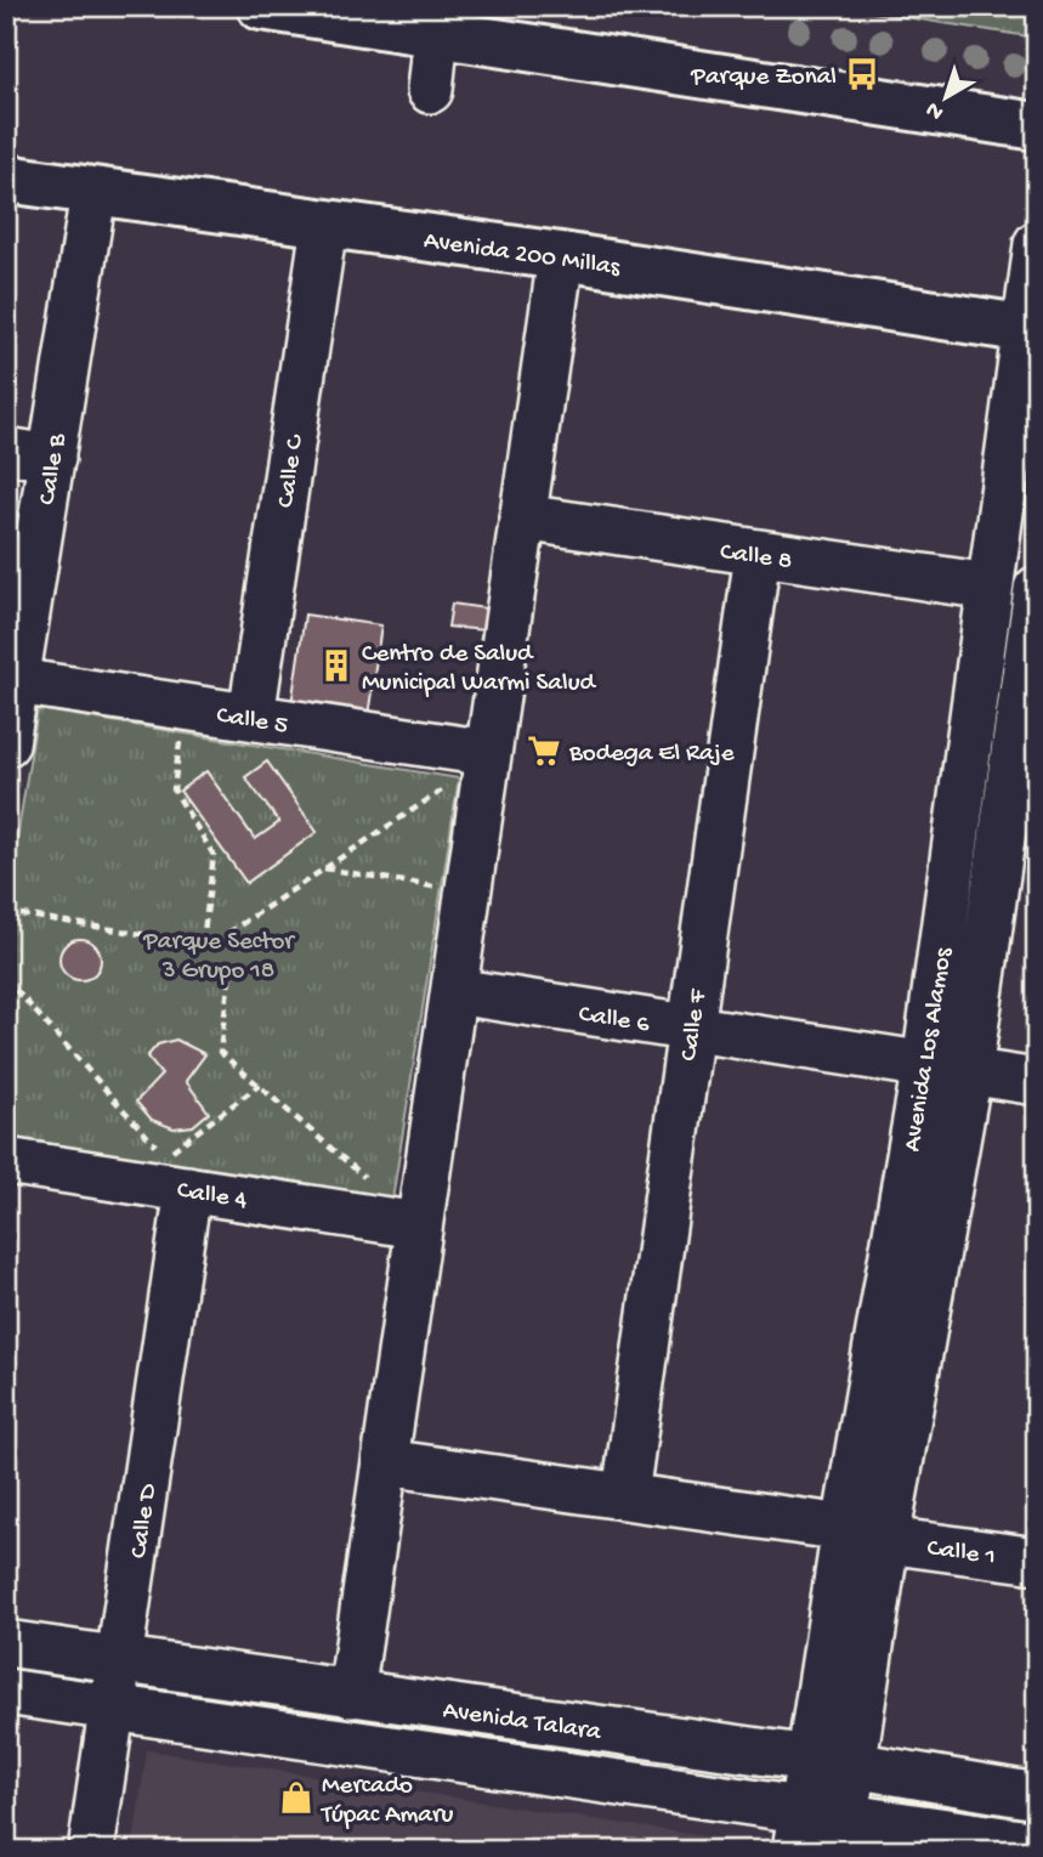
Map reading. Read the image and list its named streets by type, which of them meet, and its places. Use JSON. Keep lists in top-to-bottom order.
{
  "streets": {
    "main road": ["Avenida 200 Millas"],
    "street": [
      "Calle B",
      "Calle C",
      "Calle 8",
      "Calle 5",
      "Calle 6",
      "Calle F",
      "Avenida Los Alamos",
      "Calle 4",
      "Calle D",
      "Calle 1",
      "Avenida Talara"
    ]
  },
  "crossings": [
    ["Avenida 200 Millas", "Calle B"],
    ["Avenida 200 Millas", "Calle C"],
    ["Avenida 200 Millas", "Avenida Los Alamos"],
    ["Calle B", "Calle 5"],
    ["Calle C", "Calle 5"],
    ["Calle 8", "Calle F"],
    ["Calle 8", "Avenida Los Alamos"],
    ["Calle 6", "Calle F"],
    ["Calle 6", "Avenida Los Alamos"],
    ["Avenida Los Alamos", "Calle 1"],
    ["Avenida Los Alamos", "Avenida Talara"],
    ["Calle 4", "Calle D"],
    ["Calle D", "Avenida Talara"]
  ],
  "parks": ["Parque Sector 3 Grupo 18"],
  "places": {
    "bus stop": ["Parque Zonal"],
    "building": ["Centro de Salud Municipal Warmi Salud"],
    "supermarket": ["Bodega El Raje"],
    "shop": ["Mercado Túpac Amaru"]
  },
  "north": "bottom left"
}
